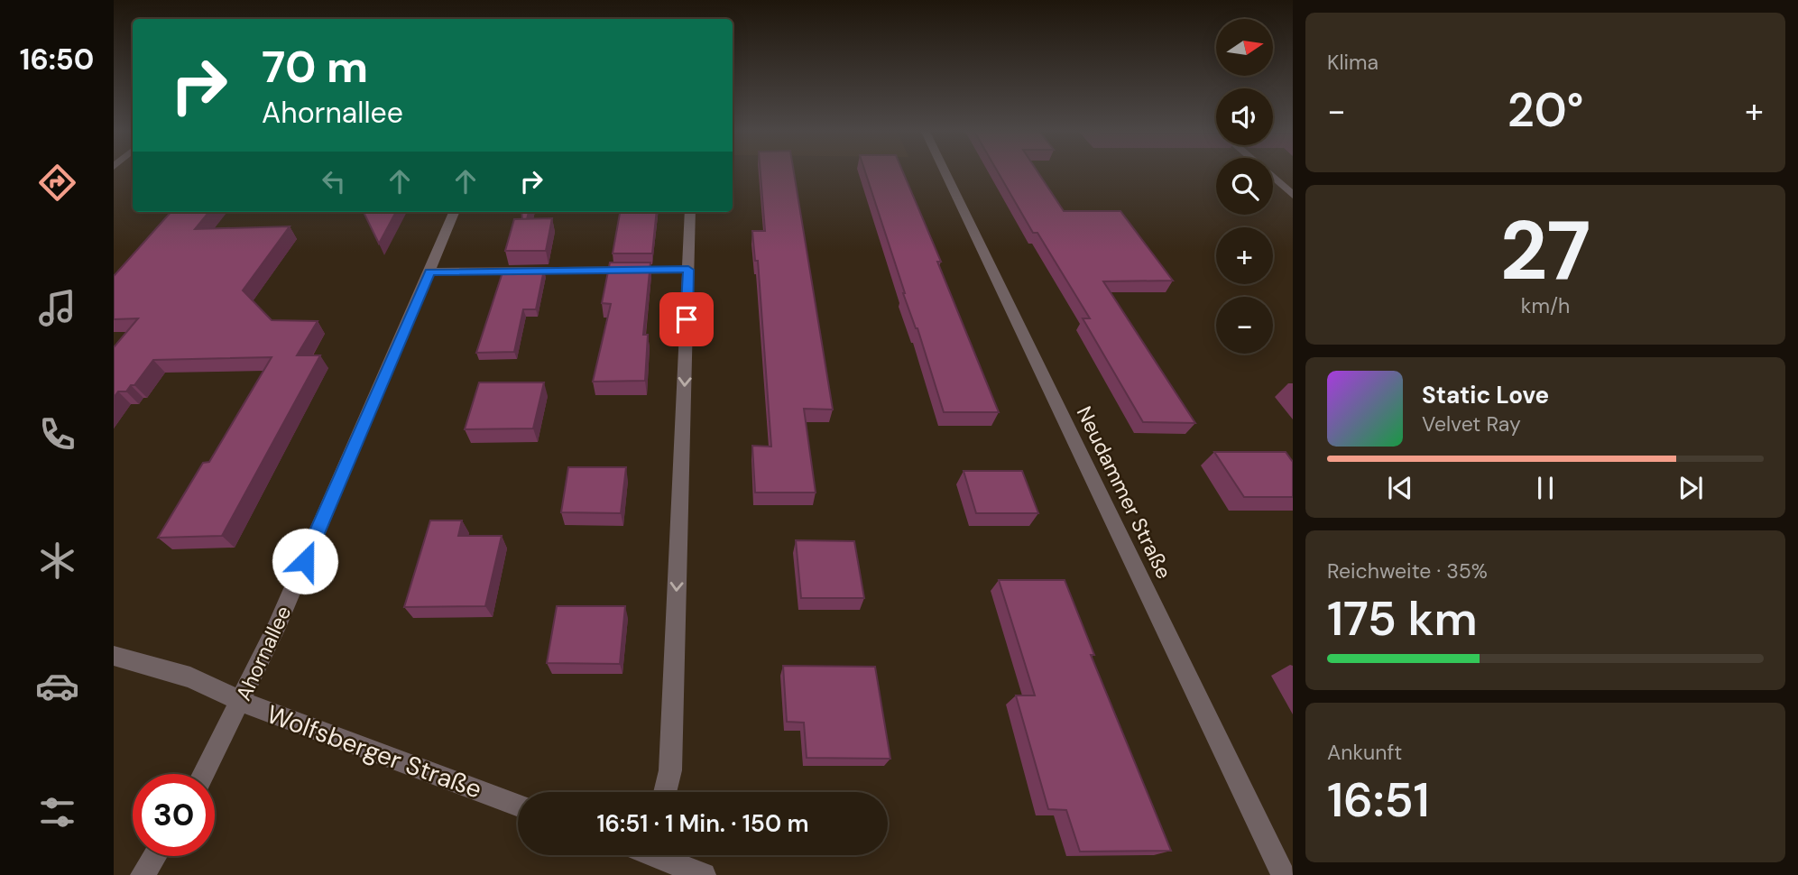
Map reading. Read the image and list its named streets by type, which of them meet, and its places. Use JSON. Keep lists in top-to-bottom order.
{
  "streets": {
    "street": ["Neudammer Straße", "Ahornallee", "Wolfsberger Straße"]
  },
  "crossings": [
    ["Ahornallee", "Wolfsberger Straße"]
  ],
  "north": "right",
  "page": {
    "tabs": "16:50",
    "tile": [
      "Klima",
      ["27", "km/h"],
      ["Reichweite · 35%", "175 km"],
      ["Ankunft", "16:51"]
    ],
    "map_buttons": ["+", "−"],
    "turn": ["70 m", "Ahornallee"],
    "heat": ["−", "20°", "+"],
    "song": ["Static Love", "Velvet Ray"],
    "limit": "30",
    "trip": "16:51 · 1 Min. · 150 m"
  }
}
